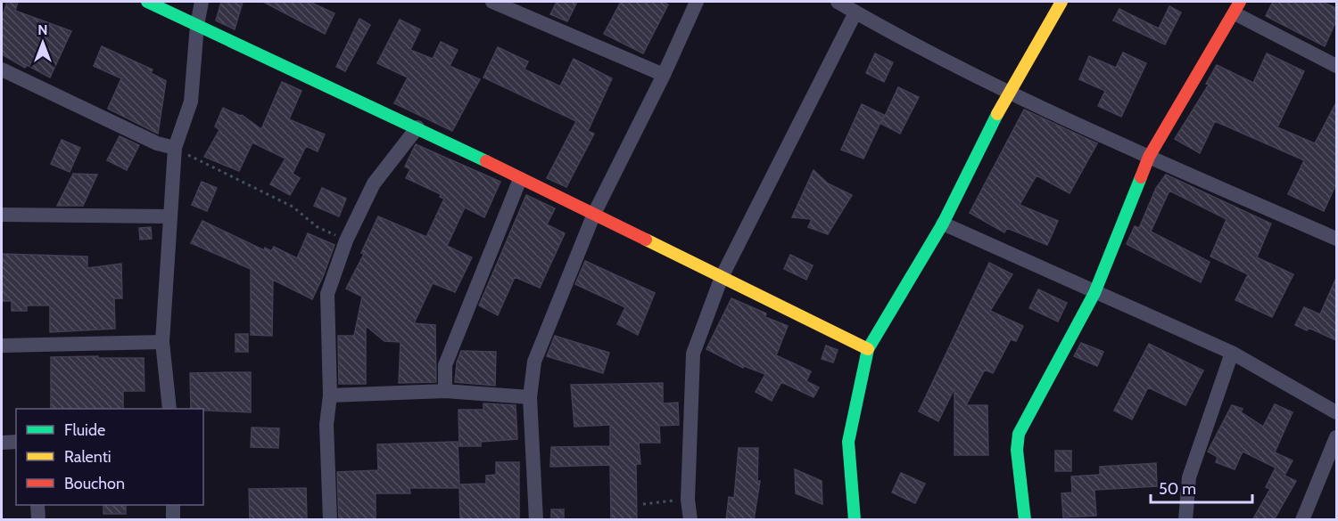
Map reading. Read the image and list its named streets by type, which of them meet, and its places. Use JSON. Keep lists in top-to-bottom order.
{
  "legend": ["Fluide", "Ralenti", "Bouchon"],
  "scale_bar": "50 m",
  "north": "top"
}
